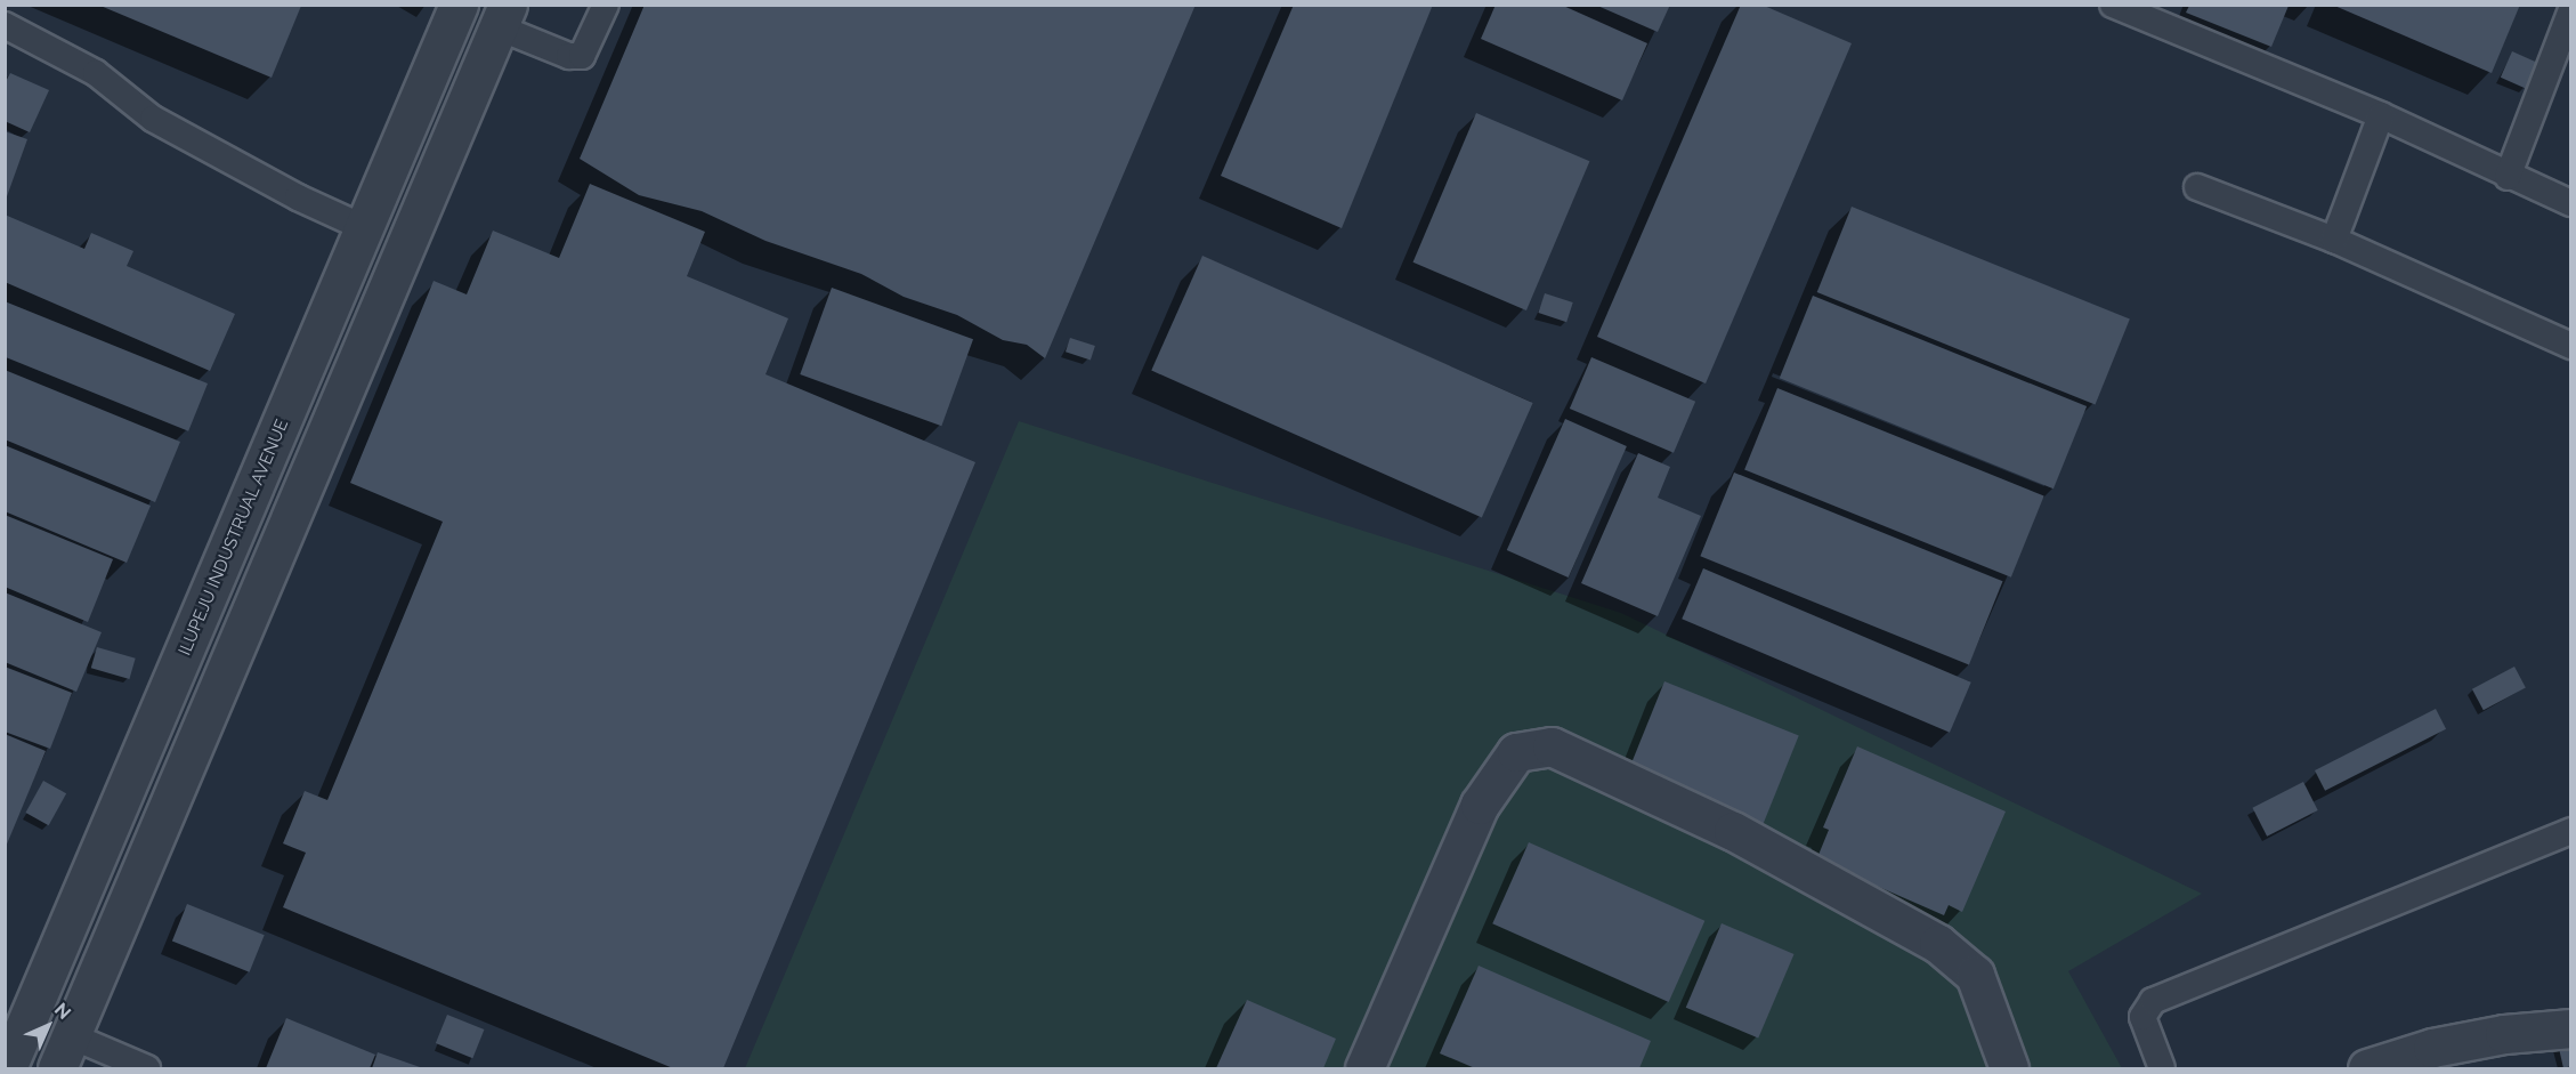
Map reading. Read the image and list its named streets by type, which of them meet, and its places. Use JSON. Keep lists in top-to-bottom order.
{
  "streets": {
    "street": ["ILUPEJU INDUSTRUAL AVENUE"]
  },
  "north": "top right"
}
